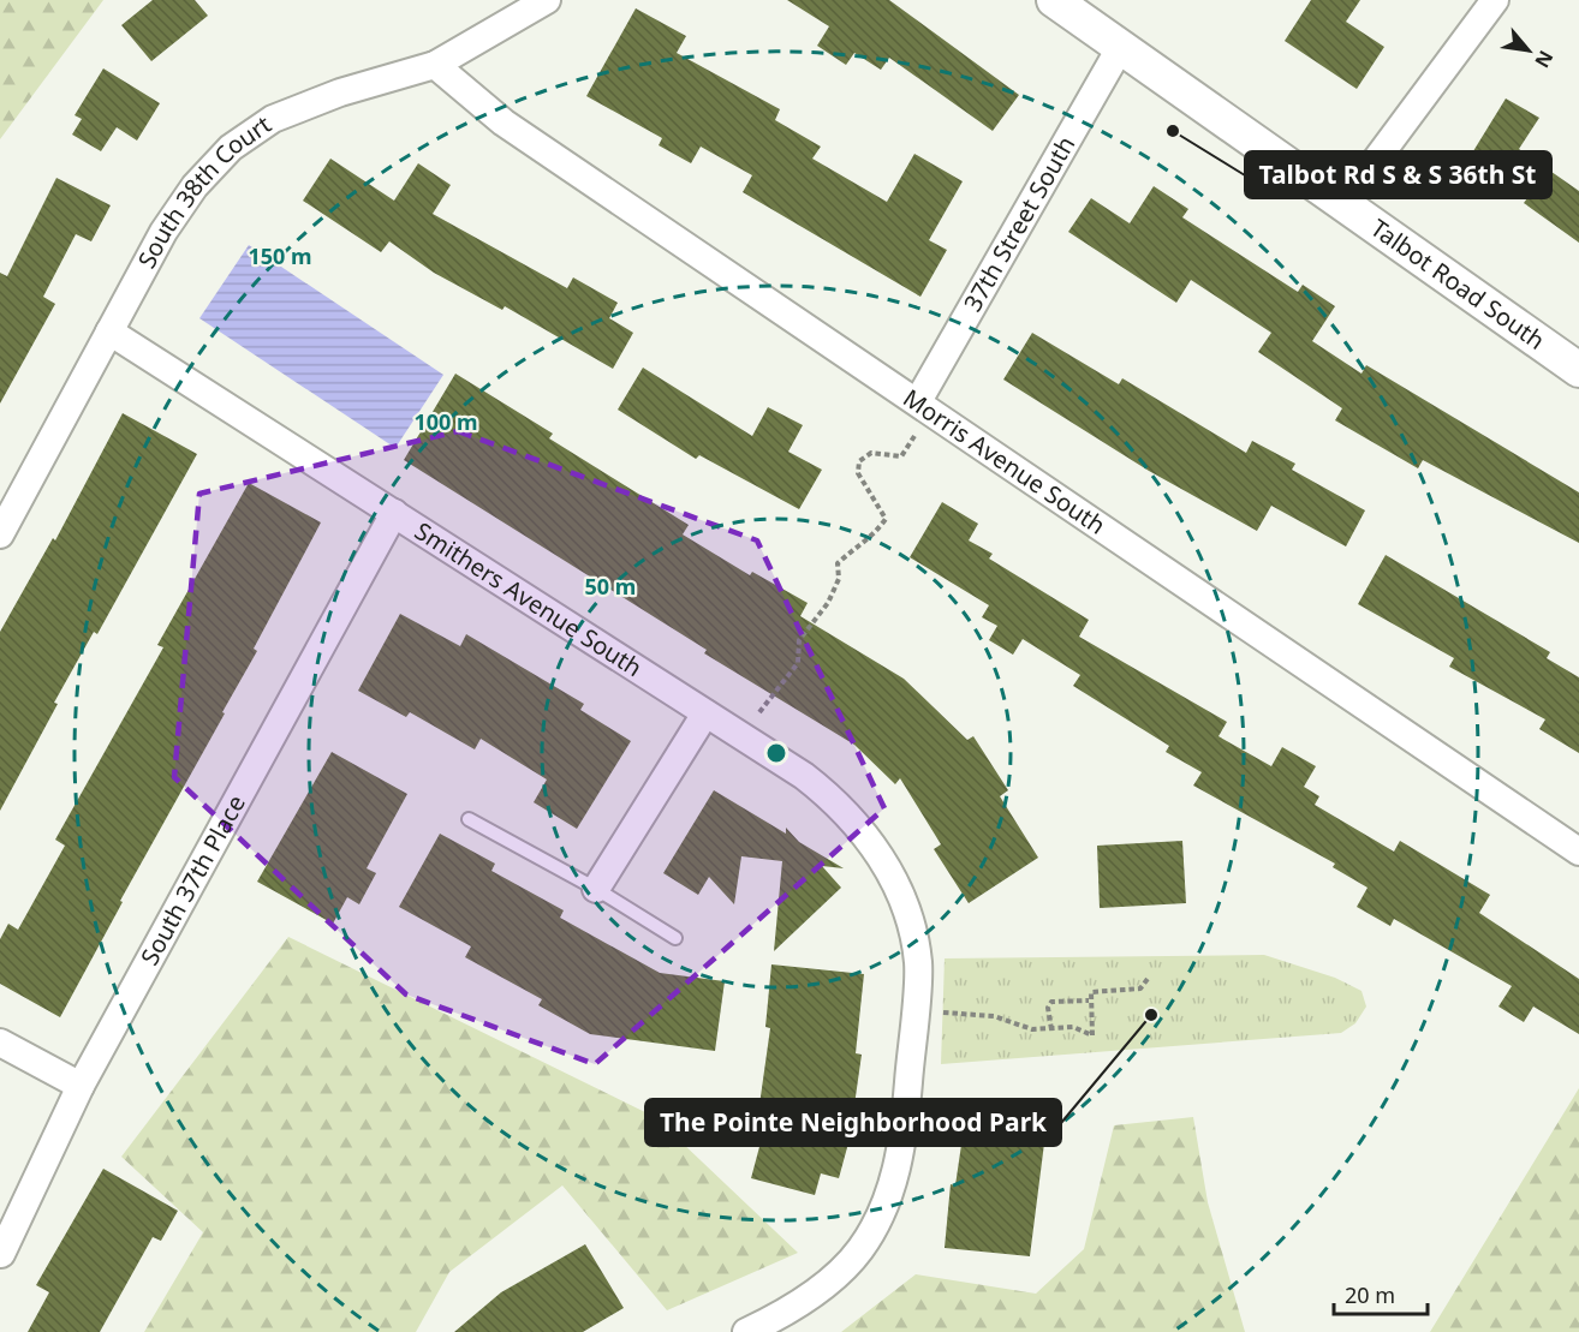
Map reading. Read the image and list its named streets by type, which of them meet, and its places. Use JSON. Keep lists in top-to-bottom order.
{
  "streets": {
    "street": [
      "South 38th Court",
      "37th Street South",
      "Talbot Road South",
      "Morris Avenue South",
      "Smithers Avenue South",
      "South 37th Place"
    ]
  },
  "crossings": [
    ["South 38th Court", "Morris Avenue South"],
    ["South 38th Court", "Smithers Avenue South"],
    ["37th Street South", "Talbot Road South"],
    ["37th Street South", "Morris Avenue South"],
    ["Smithers Avenue South", "South 37th Place"]
  ],
  "places": ["Talbot Rd S & S 36th St", "The Pointe Neighborhood Park"],
  "scale_bar": "20 m",
  "north": "bottom right",
  "rings": ["150 m", "100 m", "50 m"]
}
